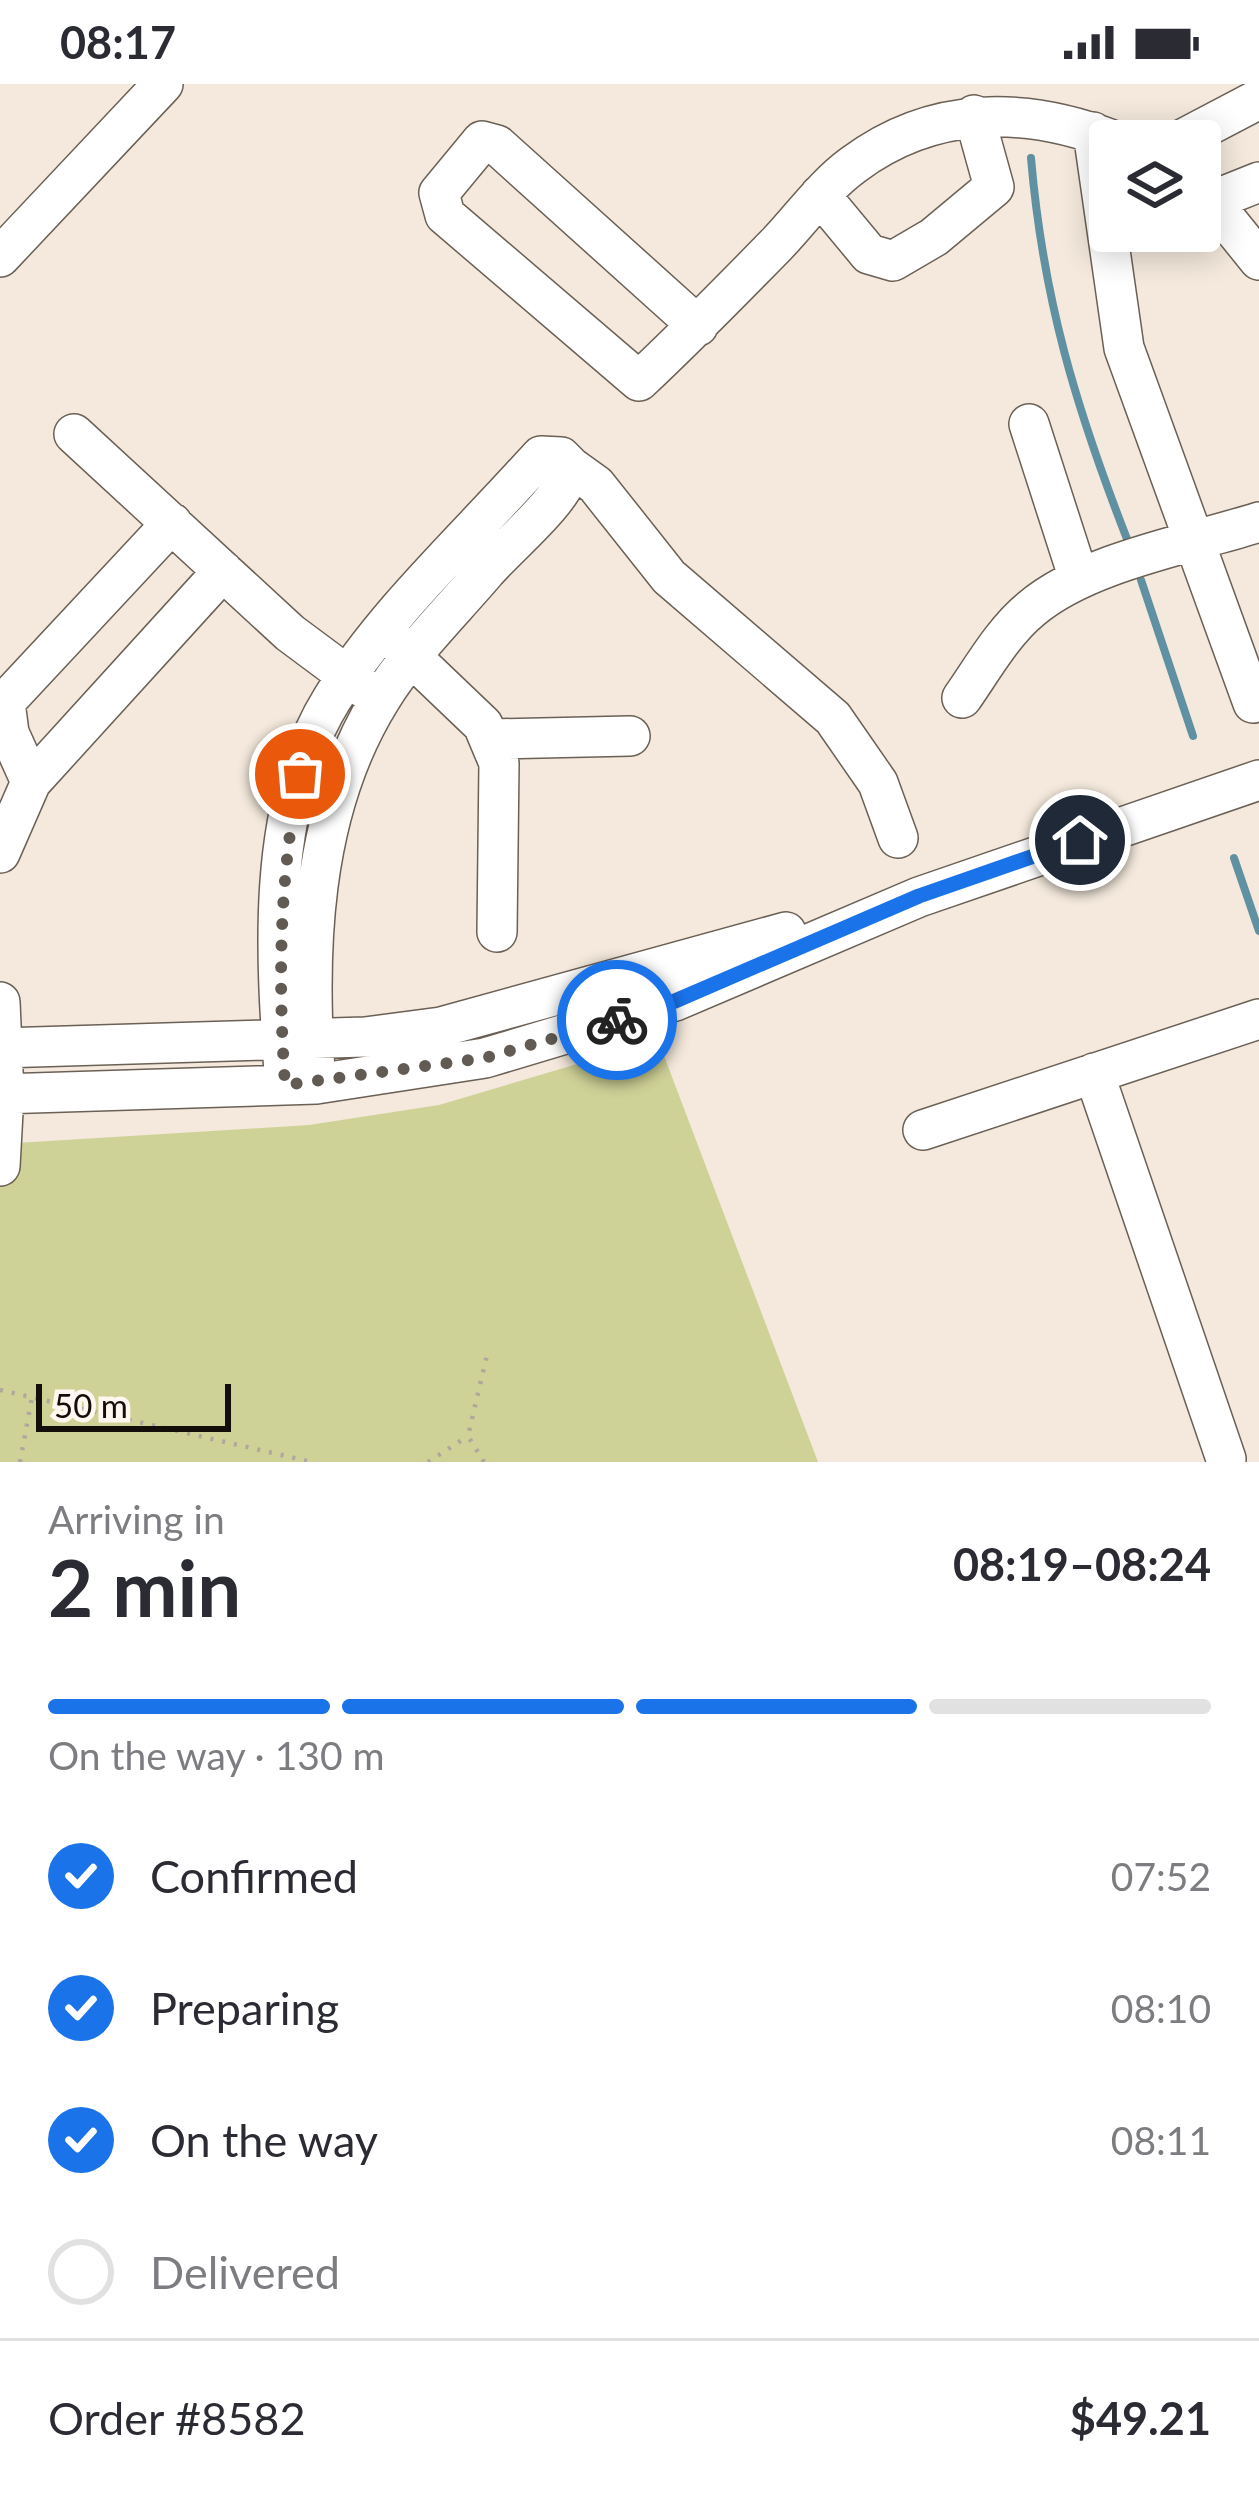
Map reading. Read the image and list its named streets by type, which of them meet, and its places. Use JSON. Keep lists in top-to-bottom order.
{
  "scale_bar": "50 m",
  "page": {
    "status": "08:17",
    "scale": "50 m",
    "heading": ["2 min", "Arriving in", "08:19–08:24"],
    "panel": ["Order #8582", "$49.21"],
    "bar": "On the way · 130 m",
    "list": [
      ["Confirmed", "07:52"],
      ["Preparing", "08:10"],
      ["On the way", "08:11"],
      "Delivered"
    ]
  }
}
